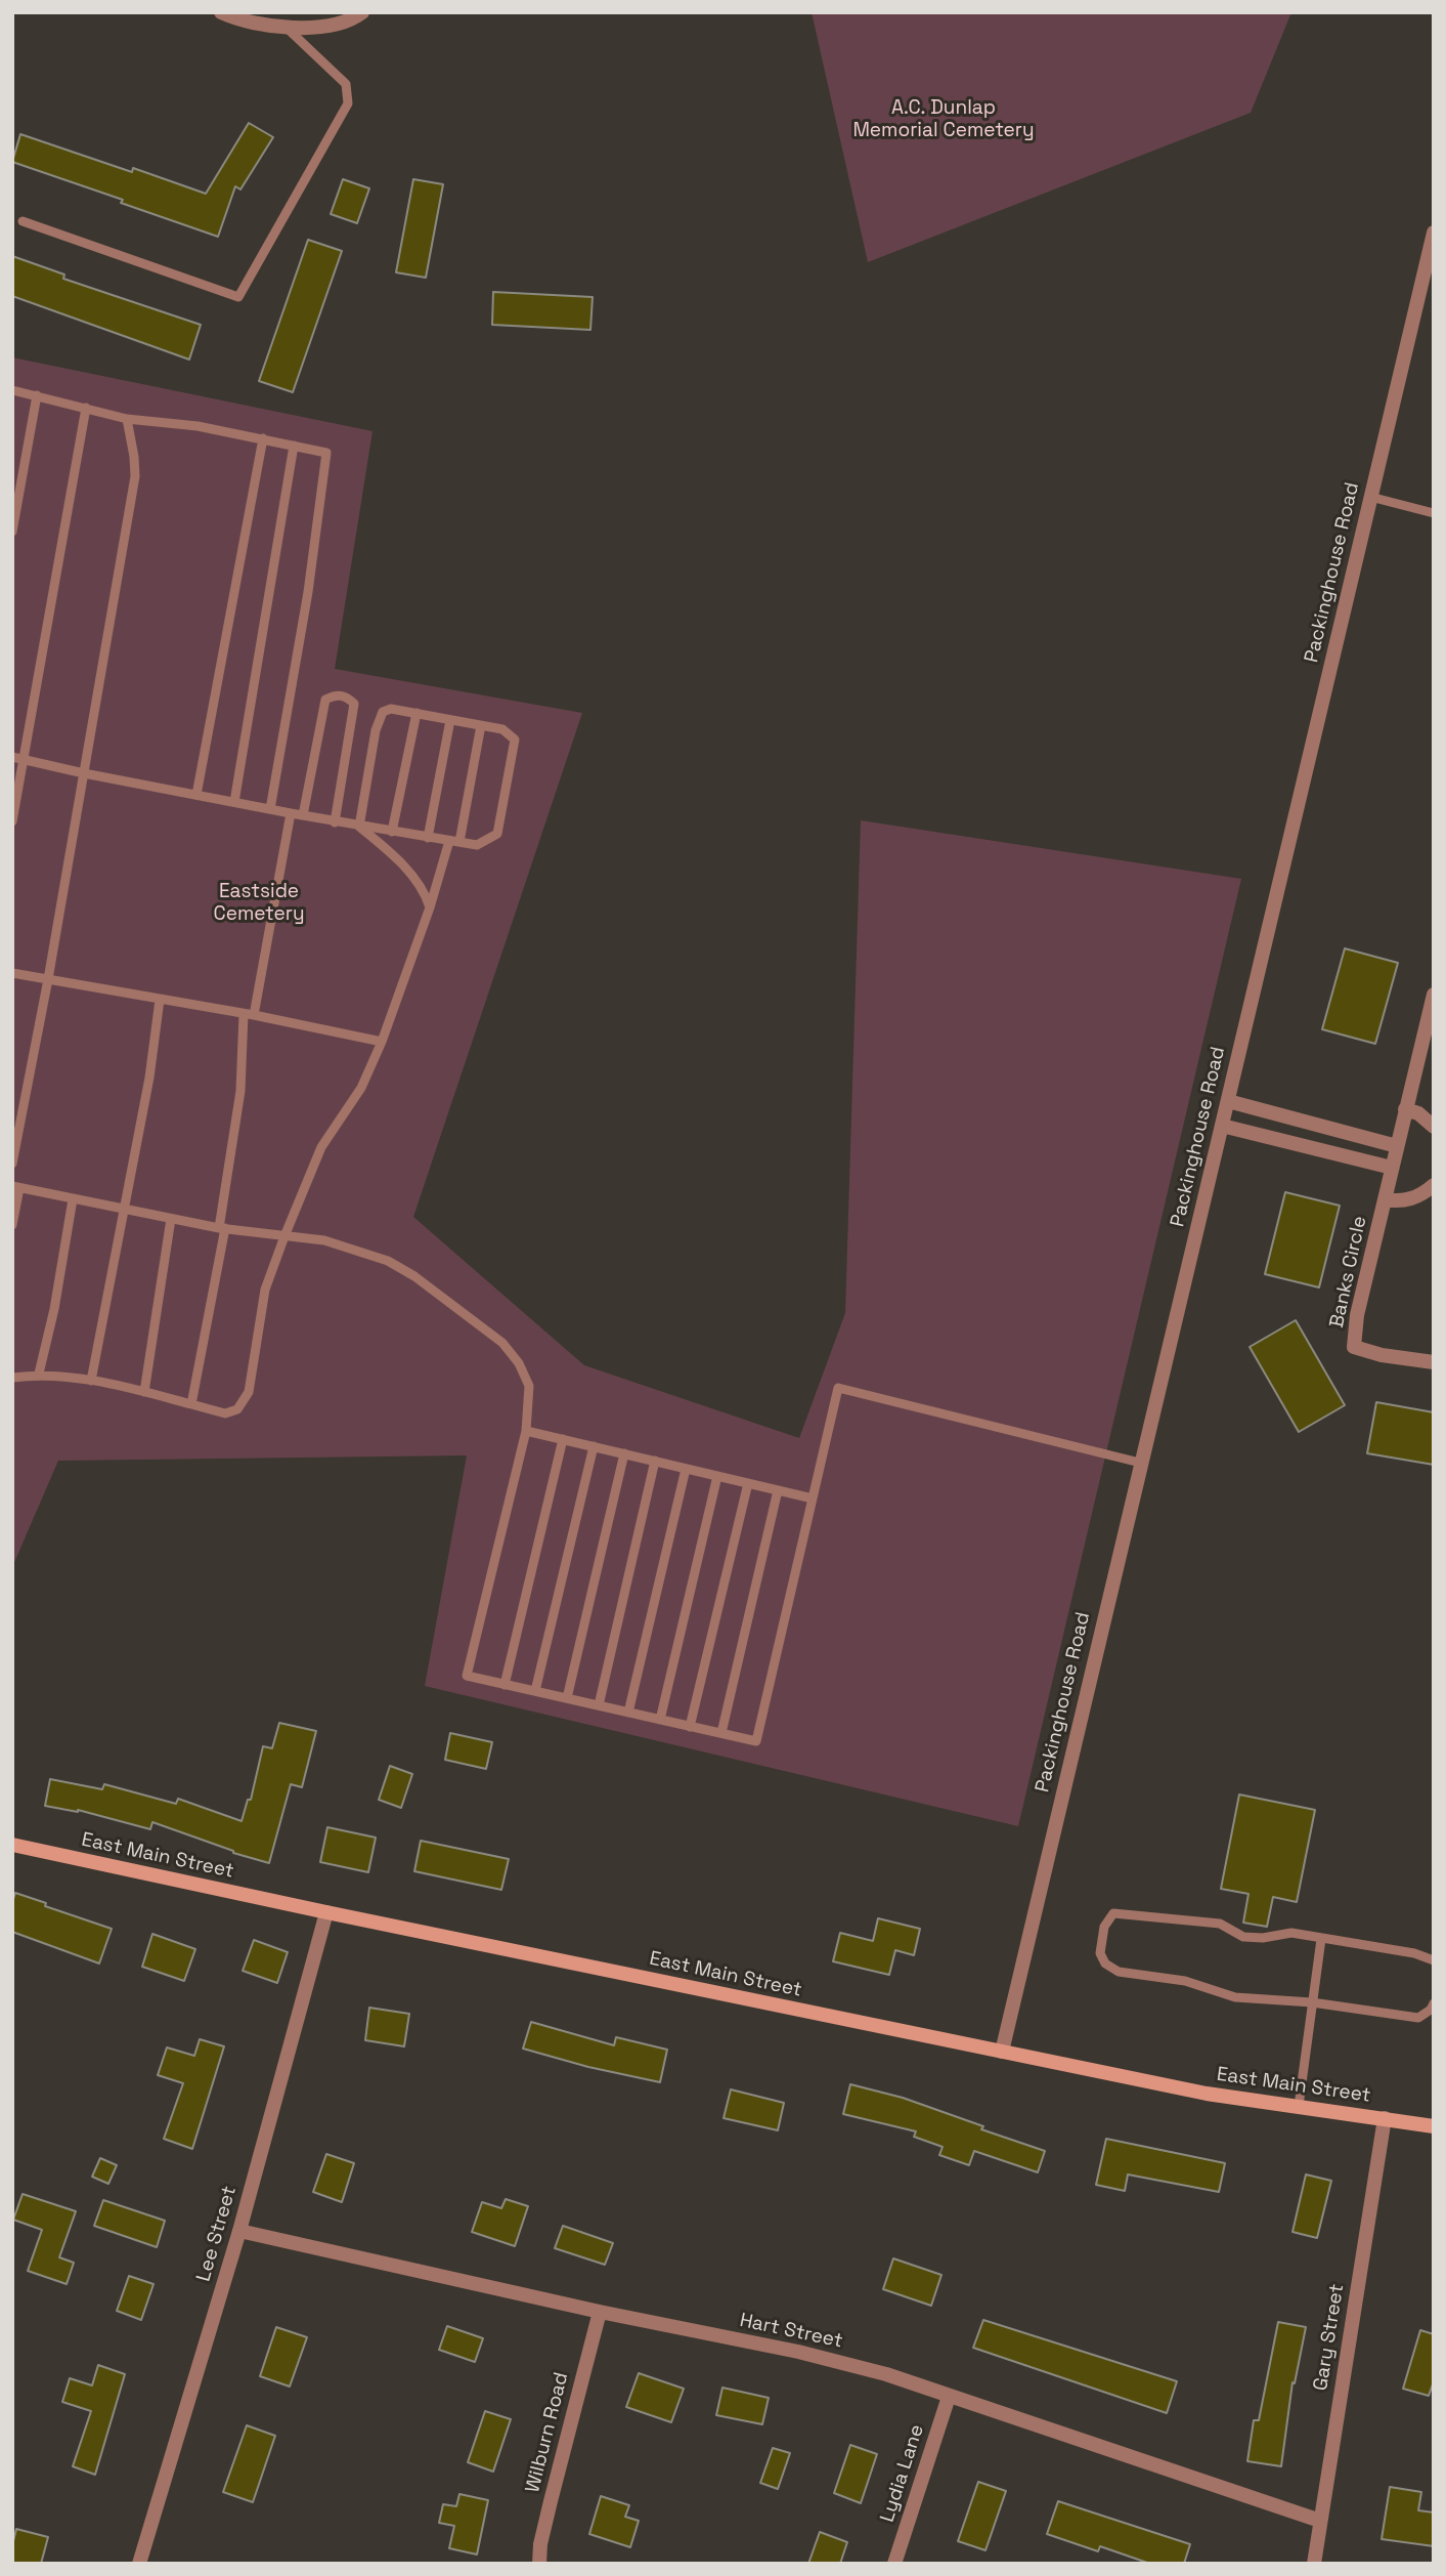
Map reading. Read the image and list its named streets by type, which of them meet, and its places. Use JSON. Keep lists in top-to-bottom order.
{
  "streets": {
    "main road": ["East Main Street"],
    "street": [
      "Packinghouse Road",
      "Banks Circle",
      "Lee Street",
      "Hart Street",
      "Gary Street",
      "Wilburn Road",
      "Lydia Lane"
    ]
  },
  "crossings": [
    ["Packinghouse Road", "East Main Street"],
    ["East Main Street", "Lee Street"],
    ["East Main Street", "Gary Street"],
    ["Lee Street", "Hart Street"],
    ["Hart Street", "Gary Street"],
    ["Hart Street", "Wilburn Road"],
    ["Hart Street", "Lydia Lane"]
  ],
  "parks": ["A.C. Dunlap Memorial Cemetery", "Eastside Cemetery"]
}
